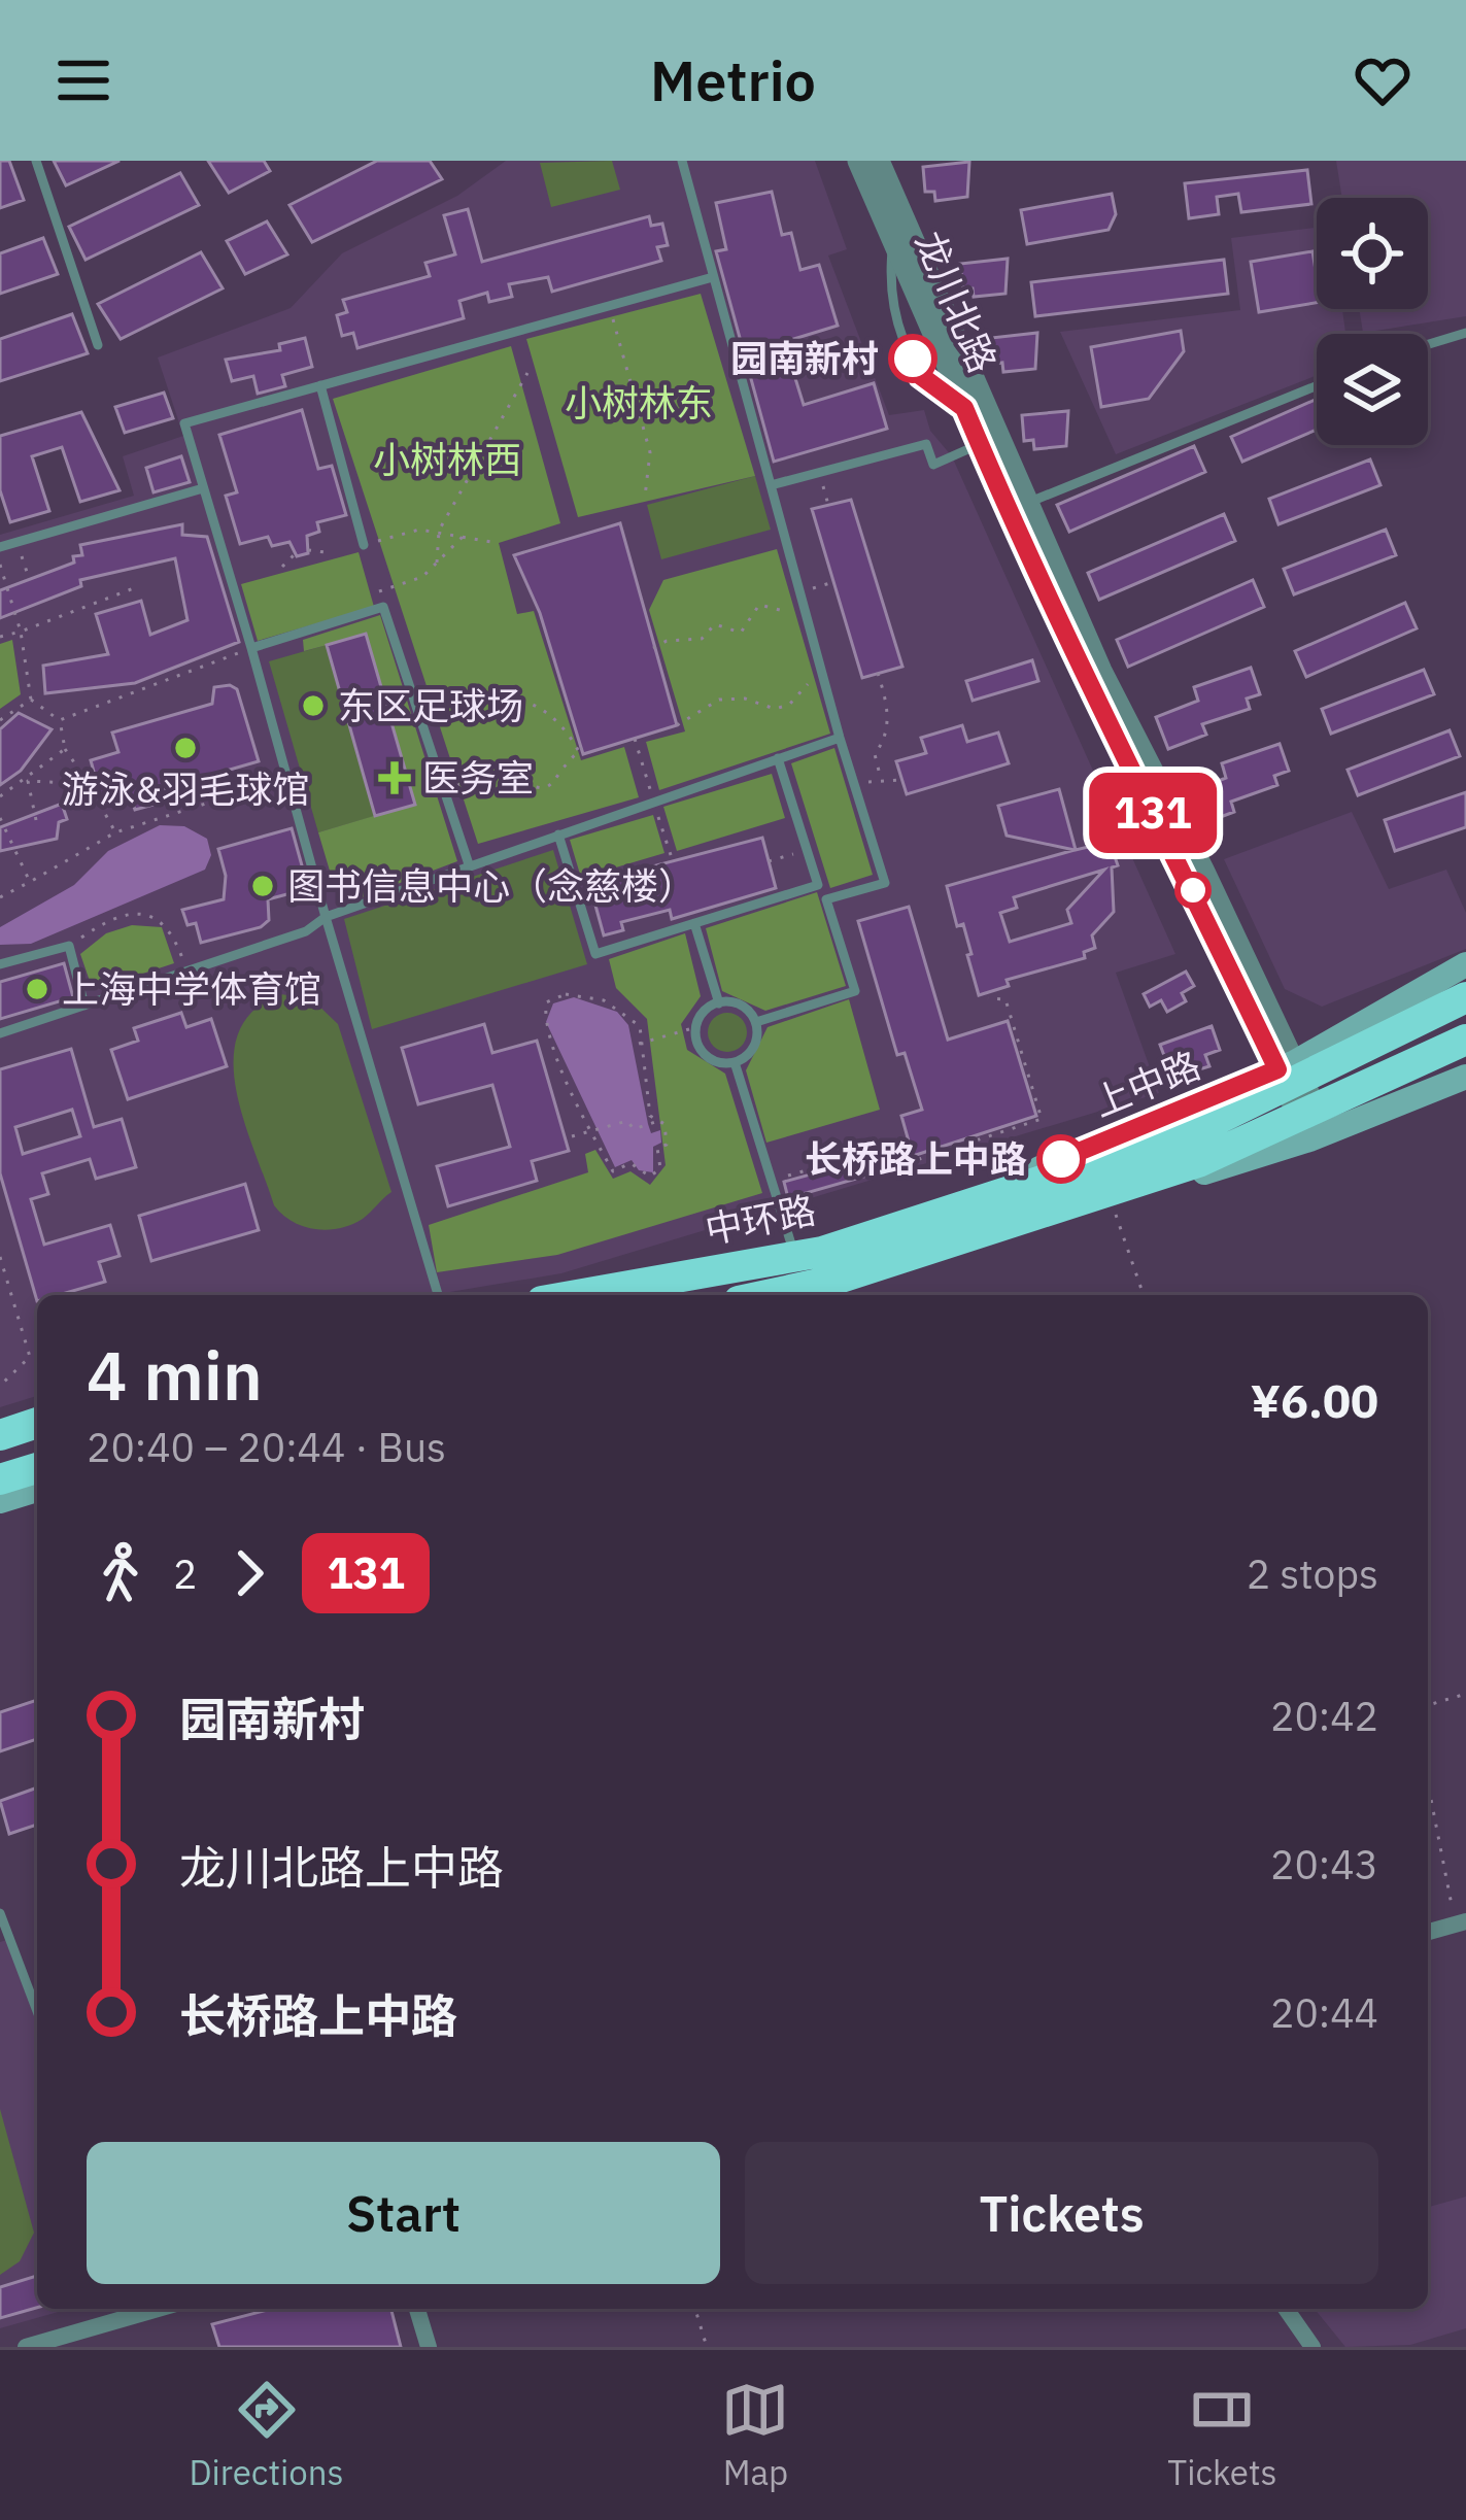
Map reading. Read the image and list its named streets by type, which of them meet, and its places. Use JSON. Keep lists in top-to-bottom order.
{
  "streets": {
    "highway": ["中环路"],
    "main road": ["上中路"],
    "street": ["龙川北路"]
  },
  "crossings": [
    ["龙川北路", "上中路"]
  ],
  "parks": ["小树林东", "小树林西"],
  "places": {
    "other": [
      "园南新村",
      "东区足球场",
      "游泳&羽毛球馆",
      "图书信息中心（念慈楼）",
      "上海中学体育馆",
      "长桥路上中路"
    ],
    "health": ["医务室"]
  },
  "lines": ["bus line 131"],
  "page": {
    "header": "Metrio",
    "on_map": "131",
    "heading": ["4 min", "20:40 – 20:44 · Bus", "¥6.00"],
    "legs": ["2", "131", "2 stops"],
    "list": [
      {
        "name": "园南新村",
        "value": "20:42"
      },
      {
        "name": "龙川北路上中路",
        "value": "20:43"
      },
      {
        "name": "长桥路上中路",
        "value": "20:44"
      }
    ],
    "buttons": ["Start", "Tickets"],
    "tabs": ["Directions", "Map", "Tickets"]
  }
}
